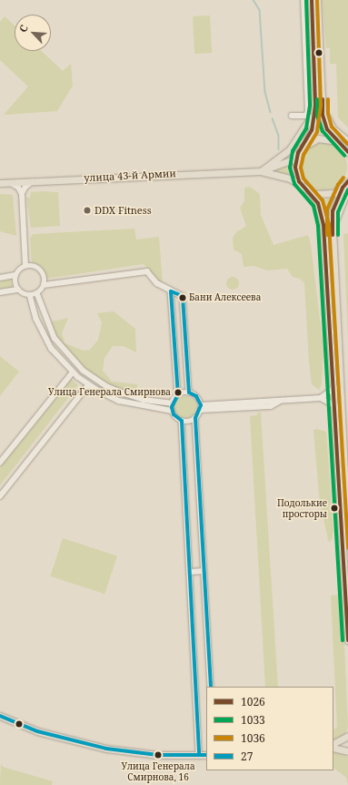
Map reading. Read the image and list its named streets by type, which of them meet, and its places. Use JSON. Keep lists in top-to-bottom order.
{
  "streets": {
    "main road": ["улица 43-й Армии"]
  },
  "places": [
    "DDX Fitness",
    "Бани Алексеева",
    "Улица Генерала Смирнова",
    "Подолькие просторы",
    "Улица Генерала Смирнова, 16"
  ],
  "lines": [
    "transit line 1026",
    "transit line 1033",
    "transit line 1036",
    "transit line 27"
  ],
  "legend": [
    "1026",
    "1033",
    "1036",
    "27"
  ],
  "north": "top left"
}
